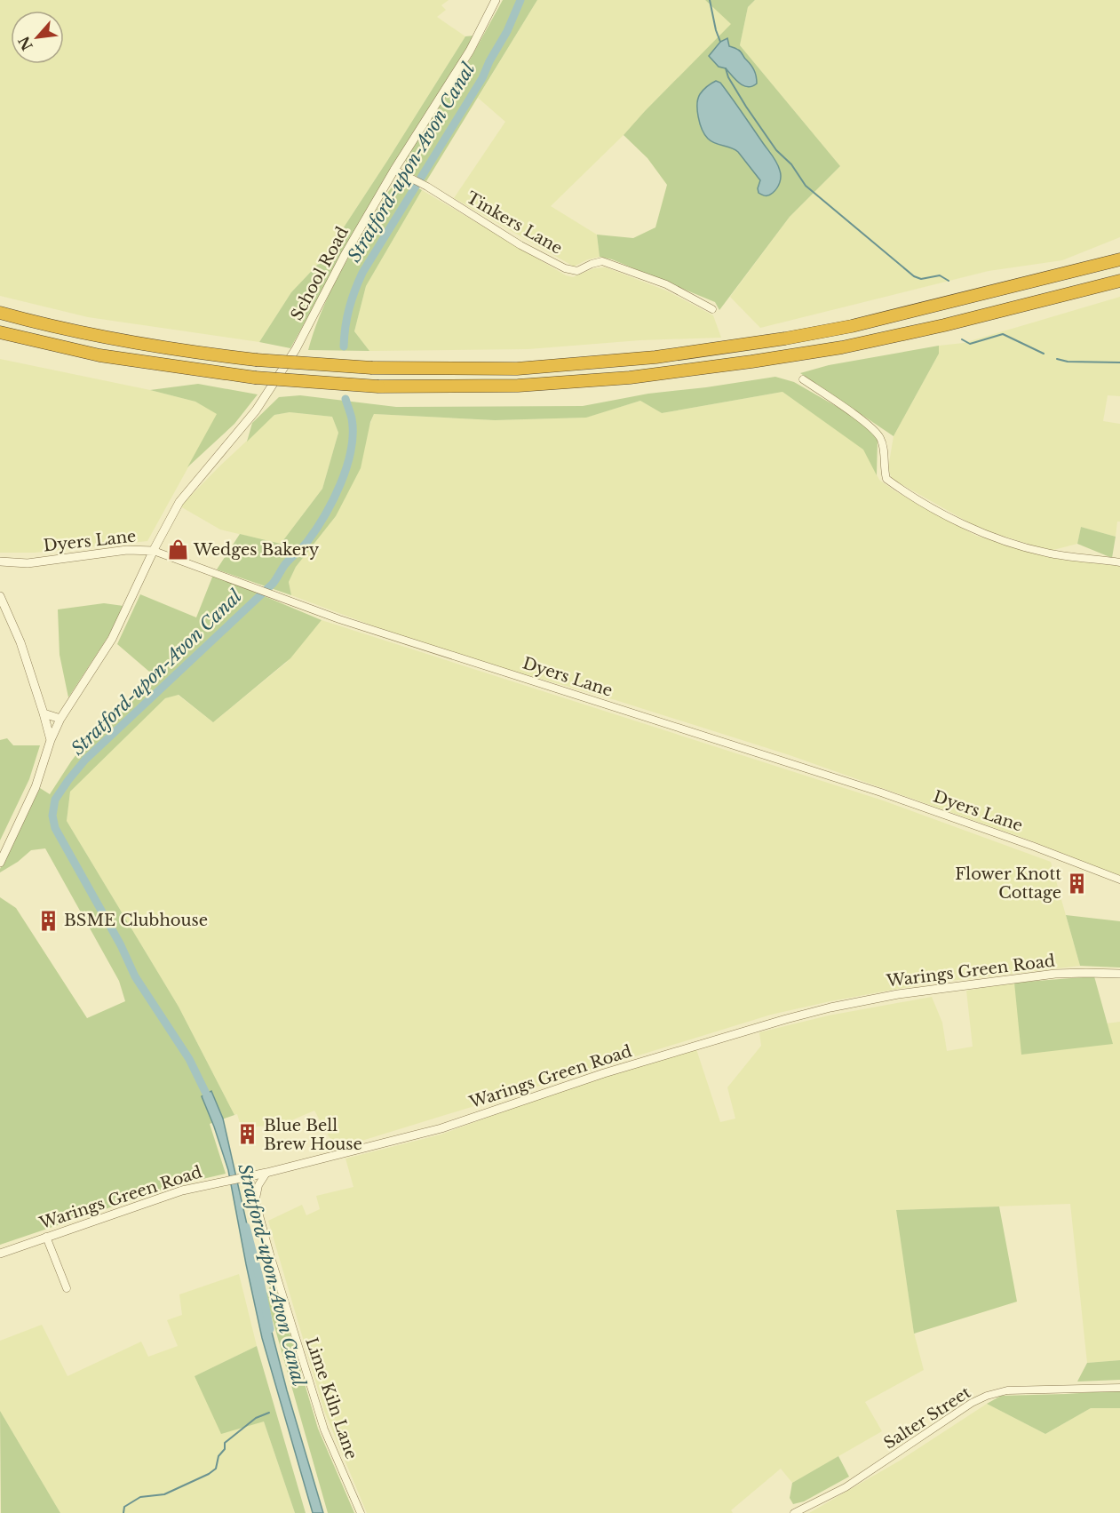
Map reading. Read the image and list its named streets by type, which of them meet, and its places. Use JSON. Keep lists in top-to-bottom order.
{
  "streets": {
    "street": [
      "Tinkers Lane",
      "School Road",
      "Dyers Lane",
      "Warings Green Road",
      "Lime Kiln Lane",
      "Salter Street"
    ]
  },
  "crossings": [
    ["Tinkers Lane", "School Road"],
    ["School Road", "Dyers Lane"],
    ["Warings Green Road", "Lime Kiln Lane"]
  ],
  "water": ["Stratford-upon-Avon Canal"],
  "places": {
    "shop": ["Wedges Bakery"],
    "building": ["Flower Knott Cottage", "BSME Clubhouse", "Blue Bell Brew House"]
  },
  "north": "bottom left"
}
